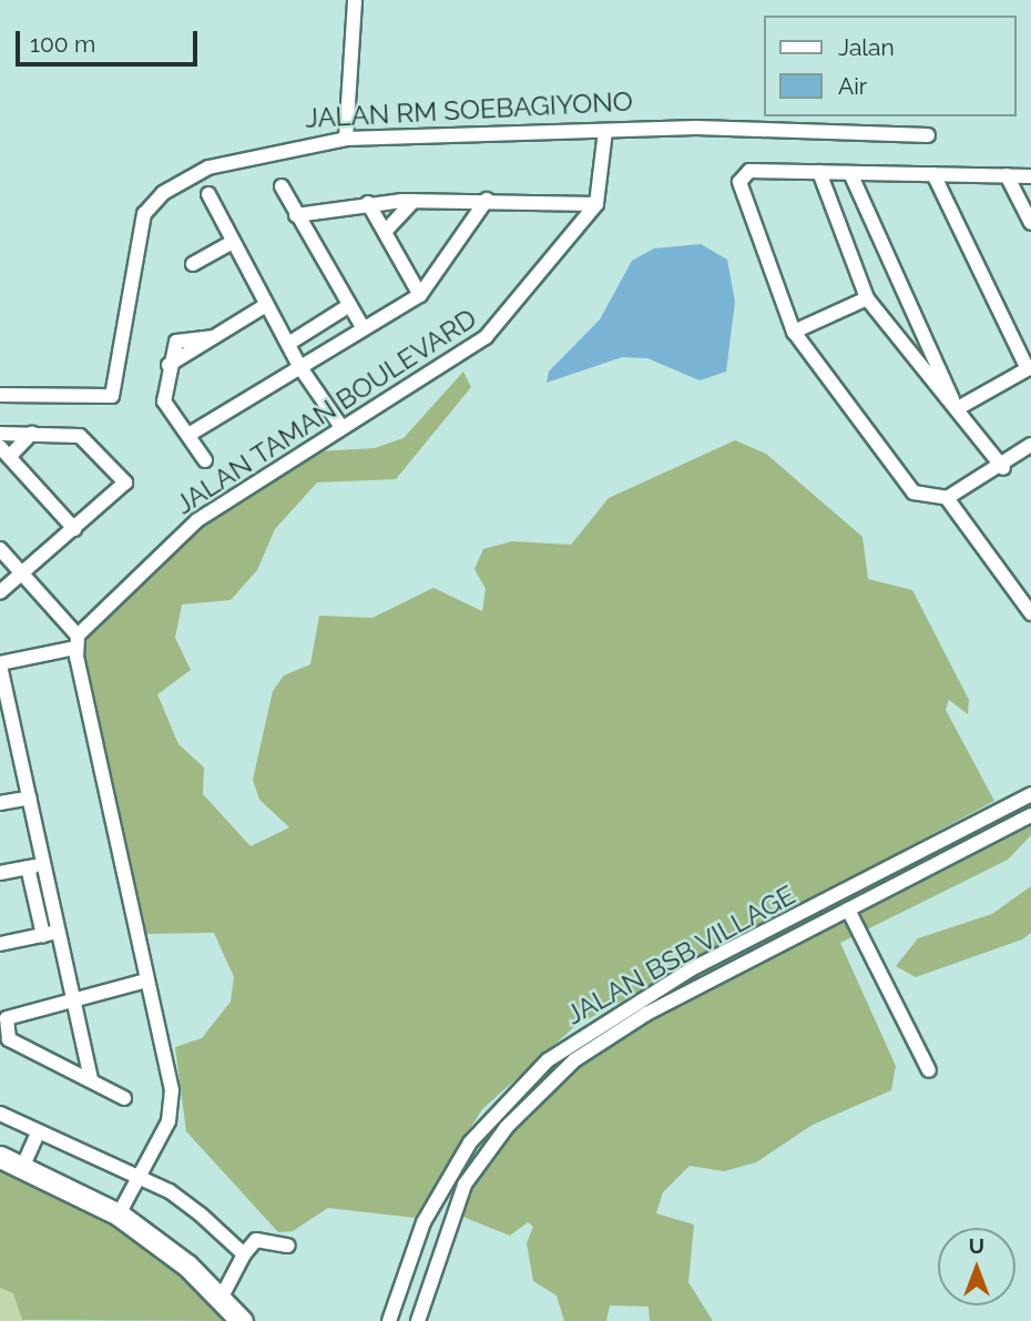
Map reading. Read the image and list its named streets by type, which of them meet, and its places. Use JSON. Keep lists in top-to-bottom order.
{
  "streets": {
    "street": ["JALAN RM SOEBAGIYONO", "JALAN TAMAN BOULEVARD", "JALAN BSB VILLAGE"]
  },
  "legend": ["Jalan", "Air"],
  "scale_bar": "100 m",
  "north": "top"
}
